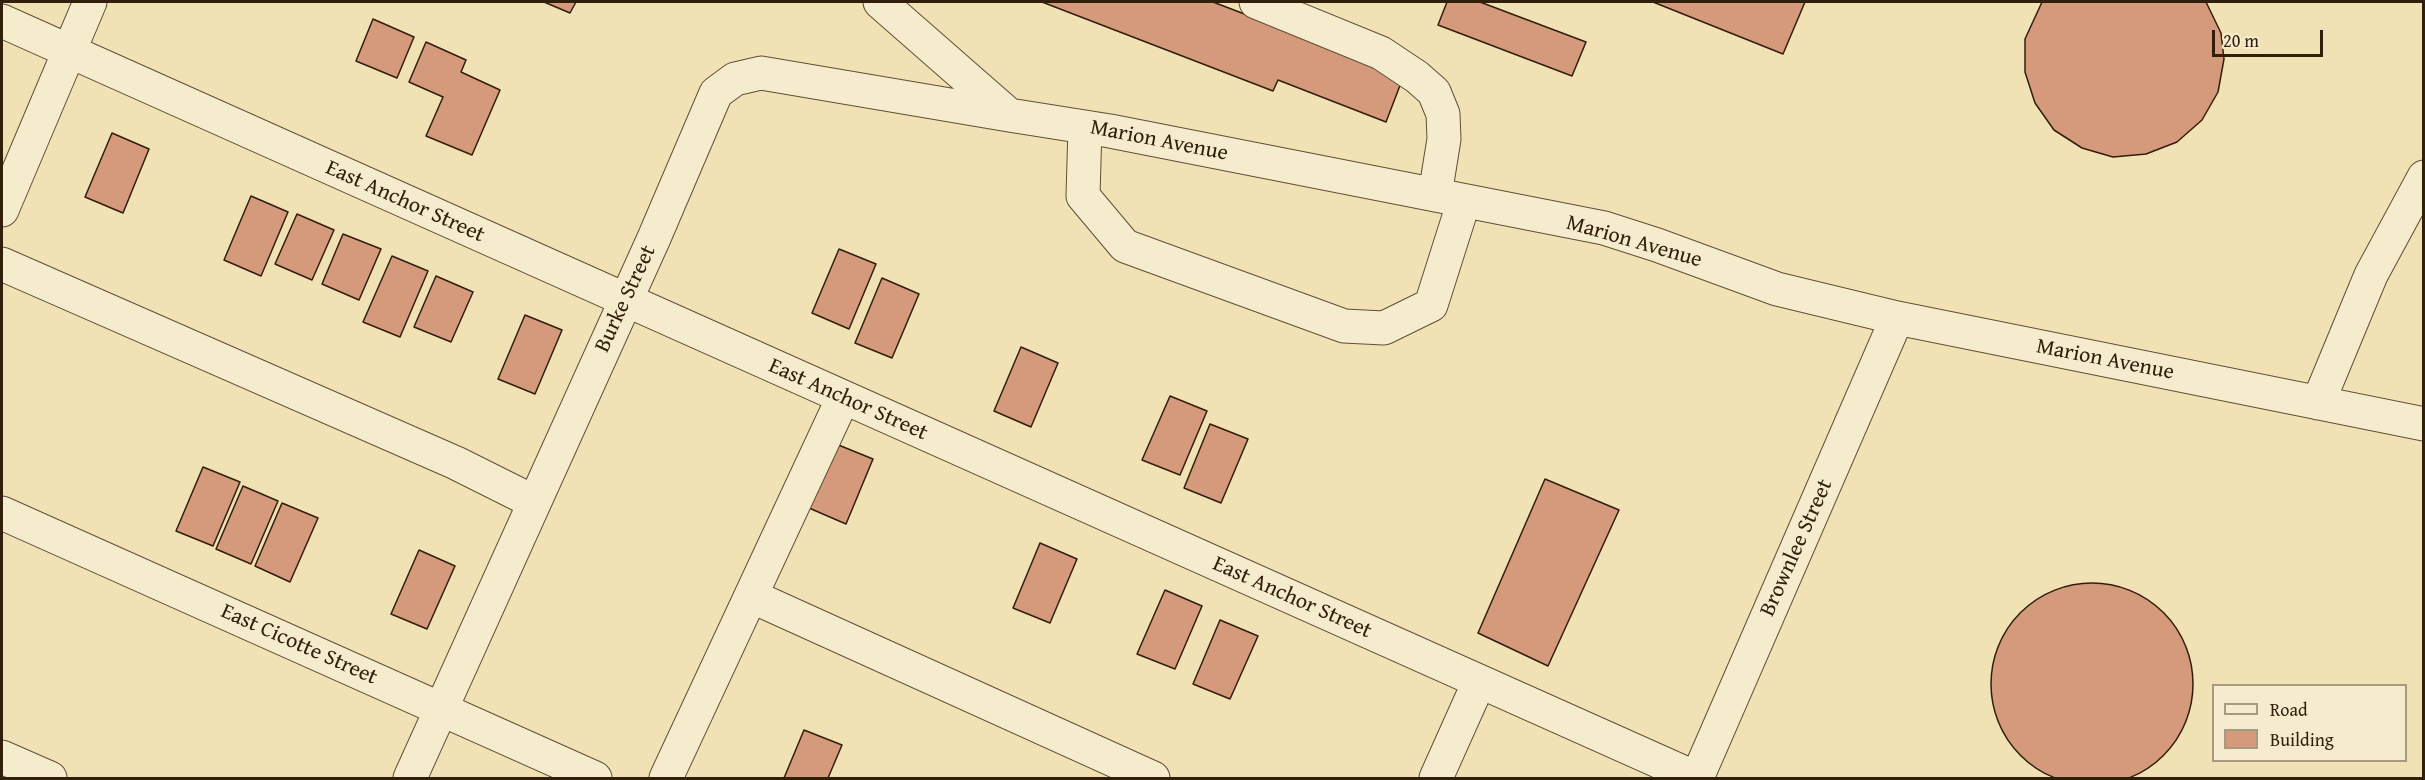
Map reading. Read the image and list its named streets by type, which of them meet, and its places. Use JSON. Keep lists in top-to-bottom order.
{
  "streets": {
    "street": [
      "Marion Avenue",
      "East Anchor Street",
      "Burke Street",
      "Brownlee Street",
      "East Cicotte Street"
    ]
  },
  "crossings": [
    ["Marion Avenue", "Burke Street"],
    ["Marion Avenue", "Brownlee Street"],
    ["East Anchor Street", "Burke Street"],
    ["East Anchor Street", "Brownlee Street"],
    ["Burke Street", "East Cicotte Street"]
  ],
  "legend": ["Road", "Building"],
  "scale_bar": "20 m"
}
